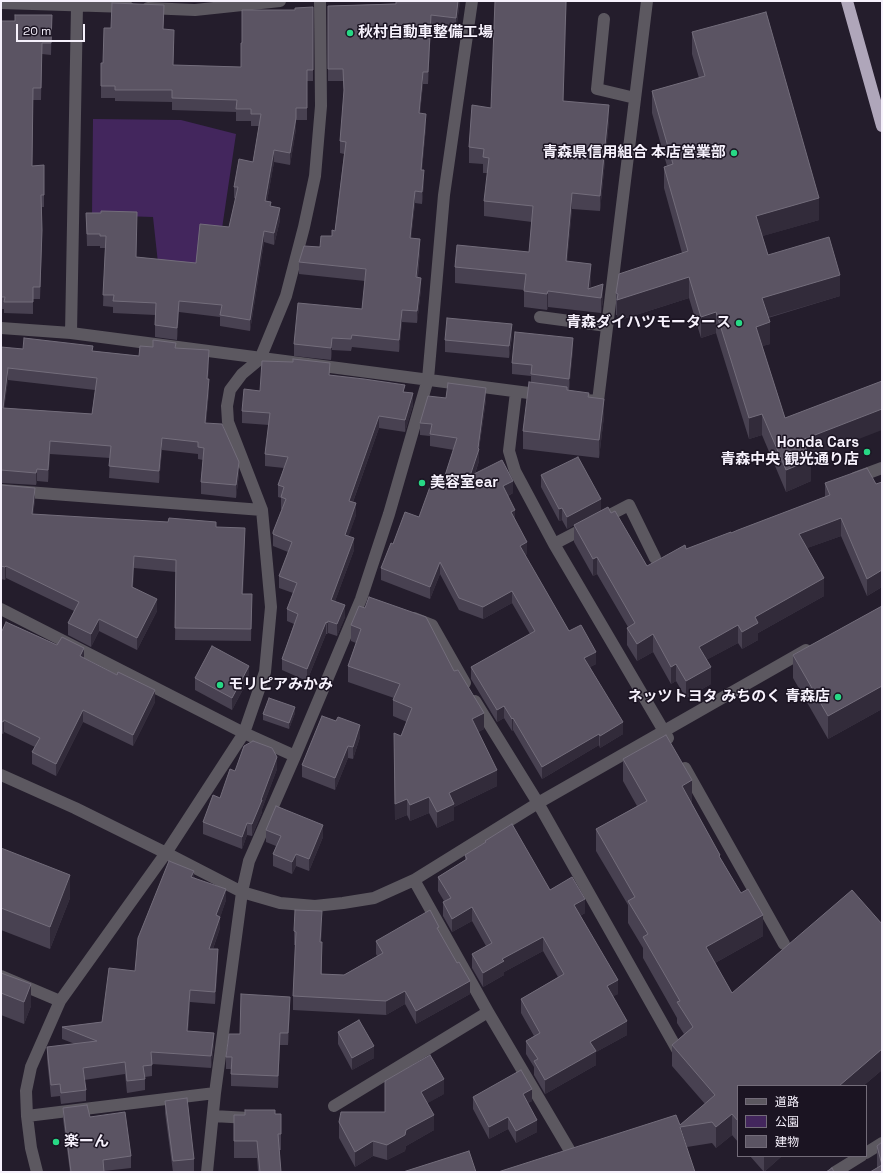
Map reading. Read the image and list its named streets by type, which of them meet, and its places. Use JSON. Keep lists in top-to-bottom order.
{
  "places": [
    "秋村自動車整備工場",
    "青森県信用組合 本店営業部",
    "青森ダイハツモータース",
    "Honda Cars 青森中央 観光通り店",
    "美容室ear",
    "モリピアみかみ",
    "ネッツトヨタ みちのく 青森店",
    "楽ーん"
  ],
  "legend": ["道路", "公園", "建物"],
  "scale_bar": "20 m"
}
